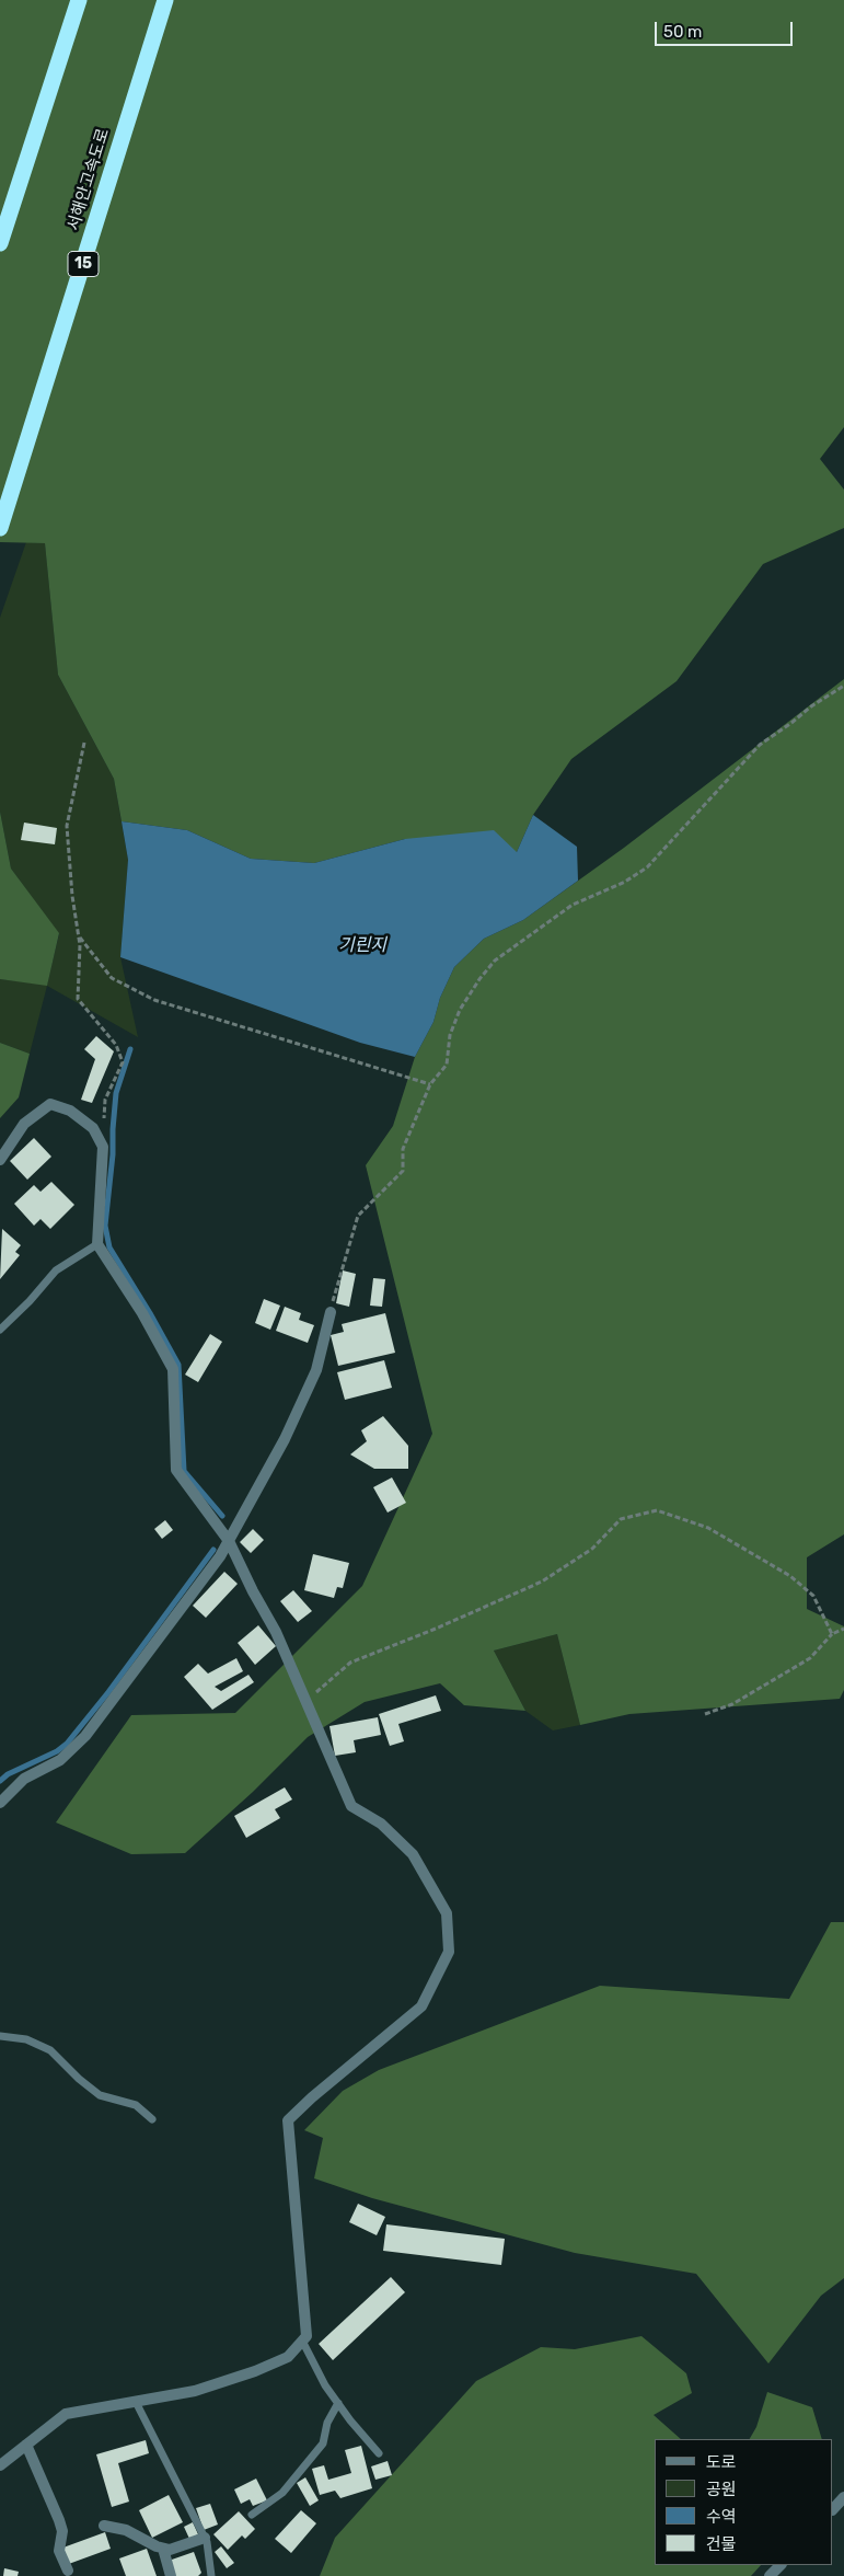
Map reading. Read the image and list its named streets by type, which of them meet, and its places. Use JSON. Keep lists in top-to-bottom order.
{
  "streets": {
    "highway": ["서해안고속도로", "15"]
  },
  "water": ["기린지"],
  "legend": [
    "도로",
    "공원",
    "수역",
    "건물"
  ],
  "scale_bar": "50 m"
}
